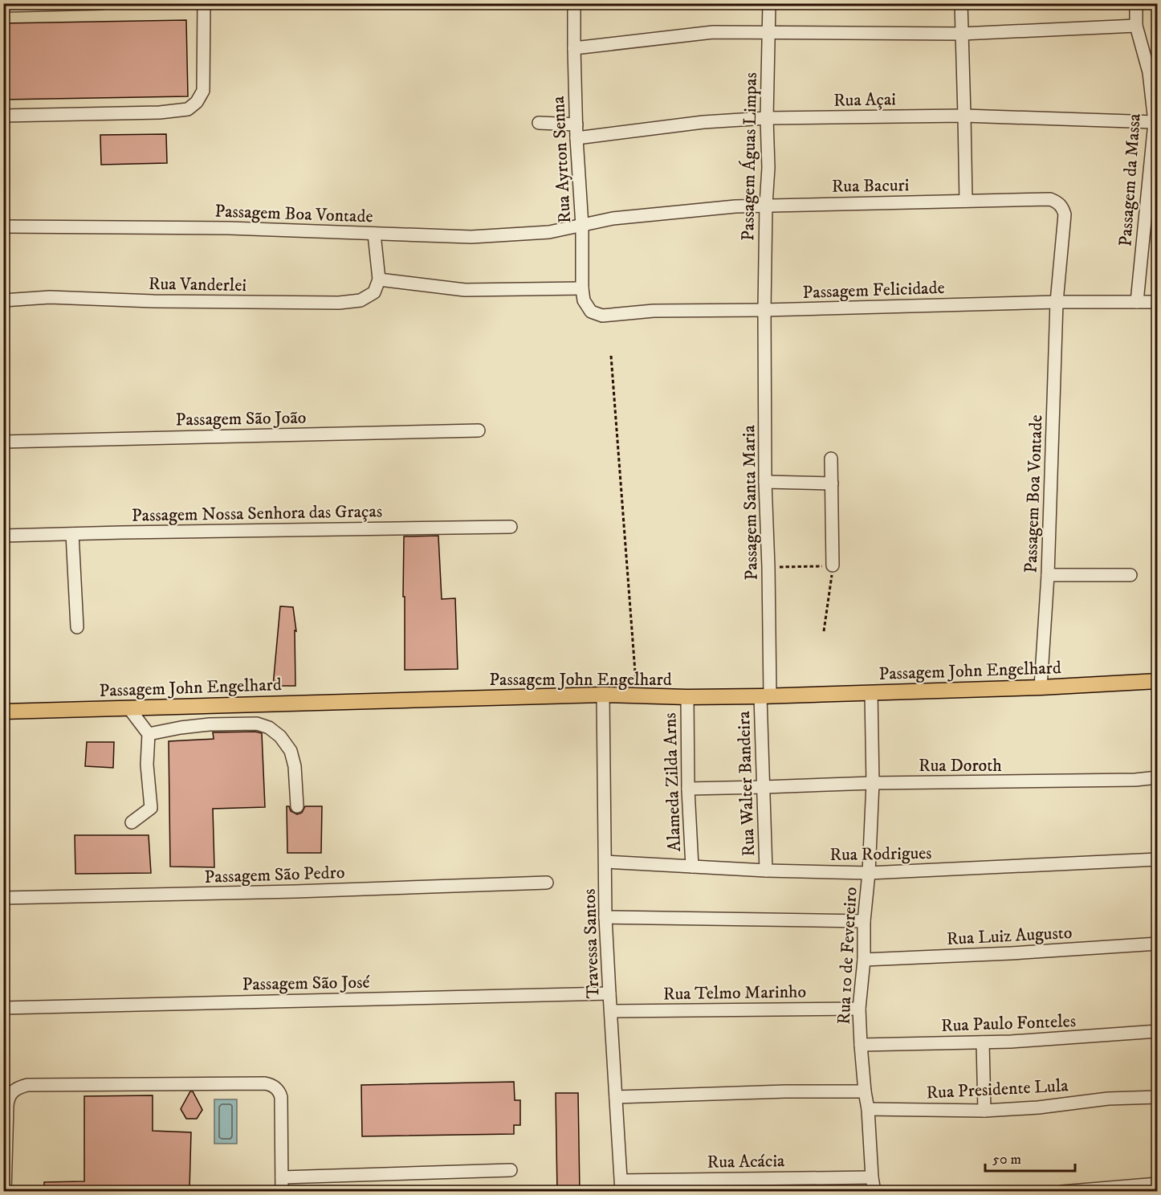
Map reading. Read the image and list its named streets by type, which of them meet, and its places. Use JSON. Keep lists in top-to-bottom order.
{
  "streets": {
    "main road": ["Passagem John Engelhard"],
    "street": [
      "Rua Açai",
      "Passagem Águas Limpas",
      "Rua Ayrton Senna",
      "Passagem da Massa",
      "Rua Bacuri",
      "Passagem Boa Vontade",
      "Rua Vanderlei",
      "Passagem Felicidade",
      "Passagem São João",
      "Passagem Santa Maria",
      "Passagem Nossa Senhora das Graças",
      "Rua Doroth",
      "Alameda Zilda Arns",
      "Rua Walter Bandeira",
      "Rua Rodrigues",
      "Passagem São Pedro",
      "Rua Luiz Augusto",
      "Travessa Santos",
      "Rua 10 de Fevereiro",
      "Passagem São José",
      "Rua Telmo Marinho",
      "Rua Paulo Fonteles",
      "Rua Presidente Lula",
      "Rua Acácia"
    ]
  },
  "crossings": [
    ["Rua Açai", "Passagem Águas Limpas"],
    ["Rua Açai", "Rua Ayrton Senna"],
    ["Rua Açai", "Passagem da Massa"],
    ["Passagem Águas Limpas", "Rua Bacuri"],
    ["Passagem Águas Limpas", "Passagem Felicidade"],
    ["Passagem Águas Limpas", "Passagem Santa Maria"],
    ["Rua Ayrton Senna", "Rua Bacuri"],
    ["Rua Ayrton Senna", "Passagem Boa Vontade"],
    ["Rua Ayrton Senna", "Passagem Felicidade"],
    ["Passagem da Massa", "Passagem Felicidade"],
    ["Rua Bacuri", "Passagem Boa Vontade"],
    ["Rua Bacuri", "Passagem Felicidade"],
    ["Passagem Boa Vontade", "Passagem Felicidade"],
    ["Passagem Boa Vontade", "Passagem John Engelhard"],
    ["Passagem Felicidade", "Passagem Santa Maria"],
    ["Passagem Santa Maria", "Passagem John Engelhard"],
    ["Passagem Santa Maria", "Rua Walter Bandeira"],
    ["Passagem John Engelhard", "Alameda Zilda Arns"],
    ["Passagem John Engelhard", "Rua Walter Bandeira"],
    ["Passagem John Engelhard", "Travessa Santos"],
    ["Passagem John Engelhard", "Rua 10 de Fevereiro"],
    ["Rua Doroth", "Alameda Zilda Arns"],
    ["Rua Doroth", "Rua Walter Bandeira"],
    ["Rua Doroth", "Rua 10 de Fevereiro"],
    ["Alameda Zilda Arns", "Rua Rodrigues"],
    ["Rua Walter Bandeira", "Rua Rodrigues"],
    ["Rua Rodrigues", "Travessa Santos"],
    ["Rua Rodrigues", "Rua 10 de Fevereiro"],
    ["Rua Luiz Augusto", "Rua 10 de Fevereiro"],
    ["Travessa Santos", "Passagem São José"],
    ["Travessa Santos", "Rua Telmo Marinho"],
    ["Travessa Santos", "Rua Acácia"],
    ["Rua 10 de Fevereiro", "Rua Telmo Marinho"],
    ["Rua 10 de Fevereiro", "Rua Paulo Fonteles"],
    ["Rua 10 de Fevereiro", "Rua Presidente Lula"],
    ["Rua 10 de Fevereiro", "Rua Acácia"]
  ],
  "scale_bar": "50 m"
}
